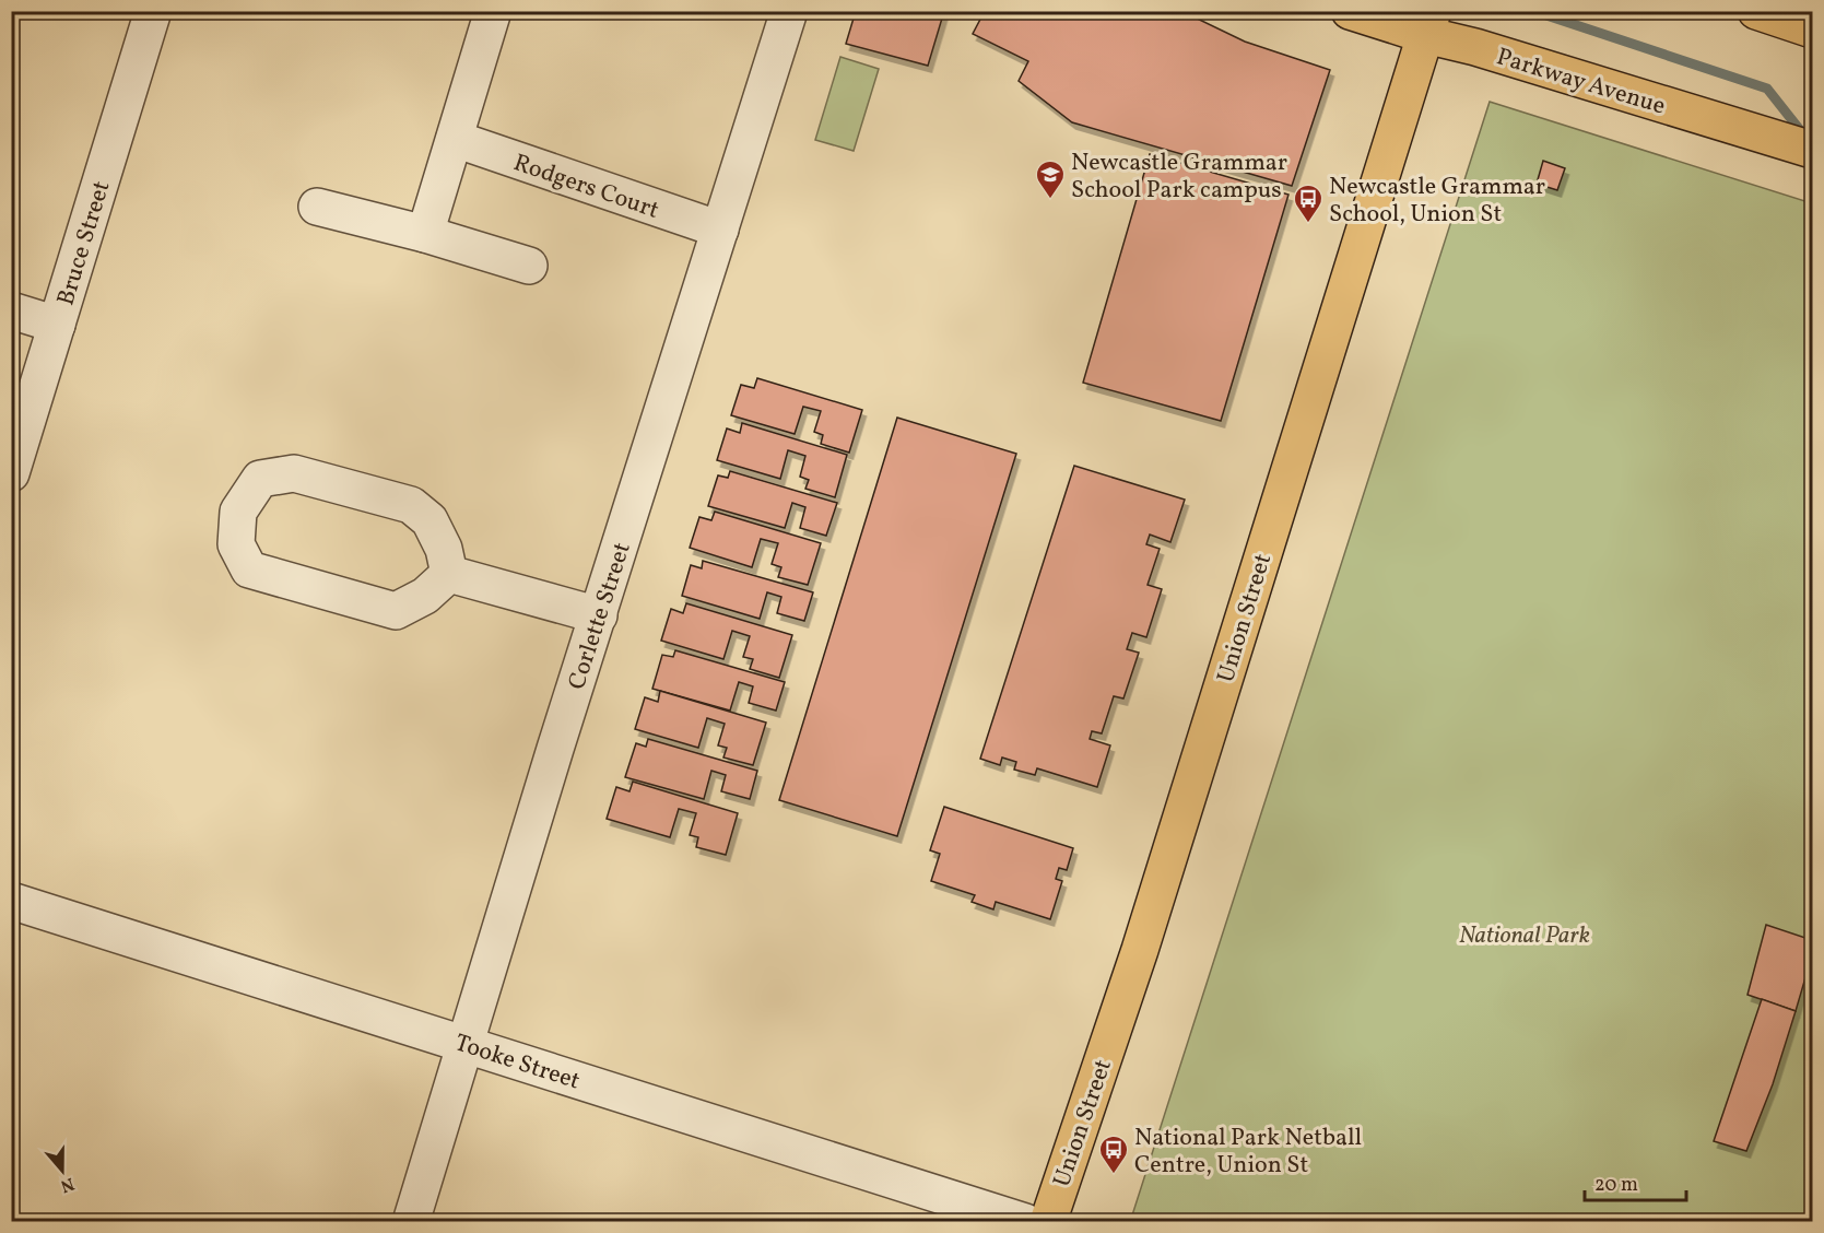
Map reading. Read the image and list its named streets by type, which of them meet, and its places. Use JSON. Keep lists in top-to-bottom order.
{
  "streets": {
    "main road": ["Parkway Avenue", "Union Street"],
    "street": [
      "Rodgers Court",
      "Bruce Street",
      "Corlette Street",
      "Tooke Street"
    ]
  },
  "crossings": [
    ["Parkway Avenue", "Union Street"],
    ["Rodgers Court", "Corlette Street"],
    ["Corlette Street", "Tooke Street"]
  ],
  "parks": ["National Park"],
  "places": {
    "school or university": ["Newcastle Grammar School Park campus"],
    "bus stop": ["Newcastle Grammar School, Union St", "National Park Netball Centre, Union St"]
  },
  "scale_bar": "20 m",
  "north": "bottom"
}
